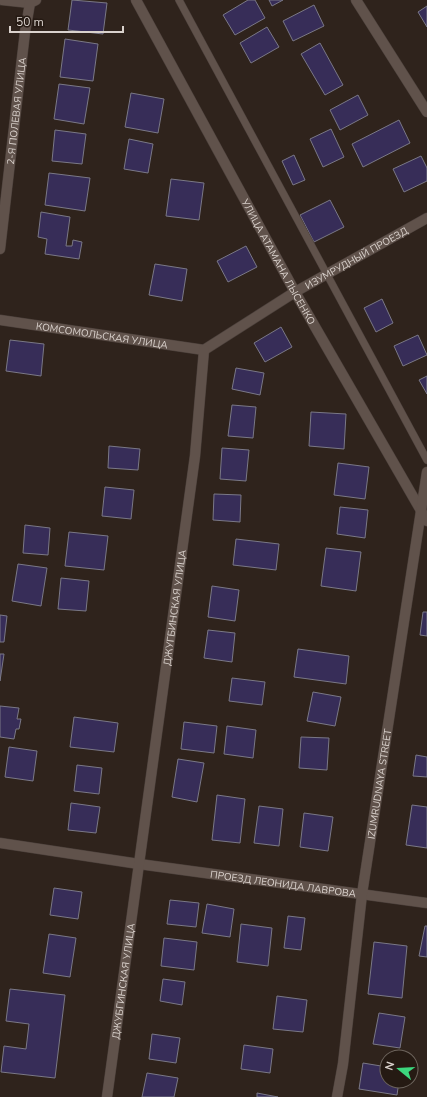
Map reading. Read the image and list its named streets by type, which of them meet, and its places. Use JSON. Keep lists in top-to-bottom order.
{
  "streets": {
    "street": [
      "2-Я ПОЛЕВАЯ УЛИЦА",
      "ИЗУМРУДНЫЙ ПРОЕЗД",
      "УЛИЦА АТАМАНА ЛЫСЕНКО",
      "КОМСОМОЛЬСКАЯ УЛИЦА",
      "ДЖУГБИНСКАЯ УЛИЦА",
      "IZUMRUDNAYA STREET",
      "ПРОЕЗД ЛЕОНИДА ЛАВРОВА",
      "ДЖУБГИНСКАЯ УЛИЦА"
    ]
  },
  "crossings": [
    ["ИЗУМРУДНЫЙ ПРОЕЗД", "УЛИЦА АТАМАНА ЛЫСЕНКО"],
    ["ИЗУМРУДНЫЙ ПРОЕЗД", "КОМСОМОЛЬСКАЯ УЛИЦА"],
    ["ИЗУМРУДНЫЙ ПРОЕЗД", "ДЖУГБИНСКАЯ УЛИЦА"],
    ["УЛИЦА АТАМАНА ЛЫСЕНКО", "IZUMRUDNAYA STREET"],
    ["КОМСОМОЛЬСКАЯ УЛИЦА", "ДЖУГБИНСКАЯ УЛИЦА"],
    ["ДЖУГБИНСКАЯ УЛИЦА", "ПРОЕЗД ЛЕОНИДА ЛАВРОВА"],
    ["ДЖУГБИНСКАЯ УЛИЦА", "ДЖУБГИНСКАЯ УЛИЦА"],
    ["IZUMRUDNAYA STREET", "ПРОЕЗД ЛЕОНИДА ЛАВРОВА"],
    ["ПРОЕЗД ЛЕОНИДА ЛАВРОВА", "ДЖУБГИНСКАЯ УЛИЦА"]
  ],
  "scale_bar": "50 m",
  "north": "left"
}
